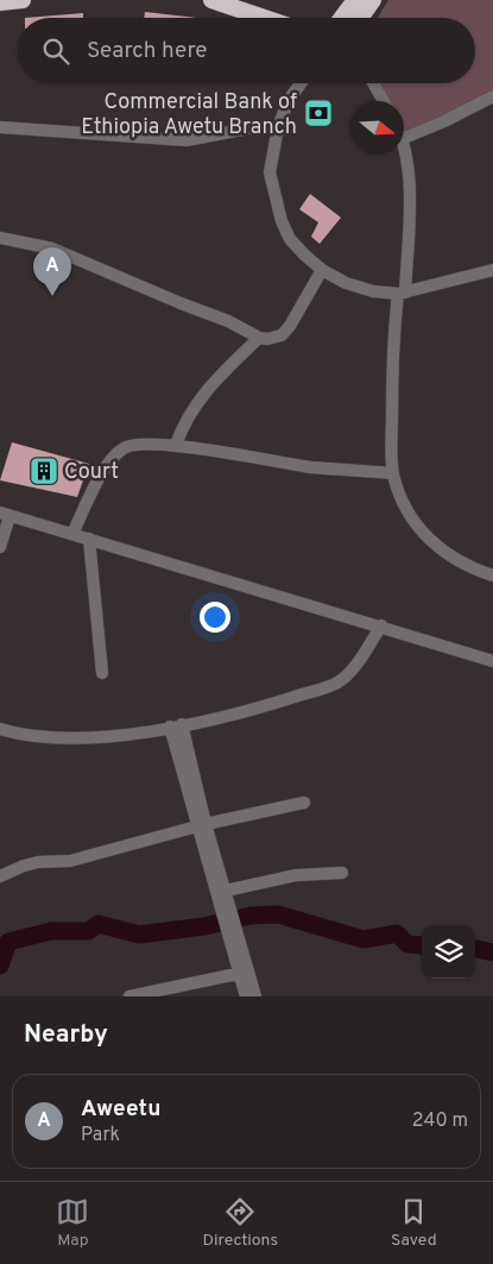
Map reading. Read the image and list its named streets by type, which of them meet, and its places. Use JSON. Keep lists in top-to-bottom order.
{
  "places": {
    "bank": ["Commercial Bank of Ethiopia Awetu Branch"],
    "building": ["Court"]
  },
  "north": "right",
  "page": {
    "search": "Search here",
    "pins": "A",
    "heading": "Nearby",
    "list": [
      {
        "mark": "A",
        "name": "Aweetu",
        "note": "Park",
        "value": "240 m"
      }
    ],
    "nav": ["Map", "Directions", "Saved"]
  }
}
